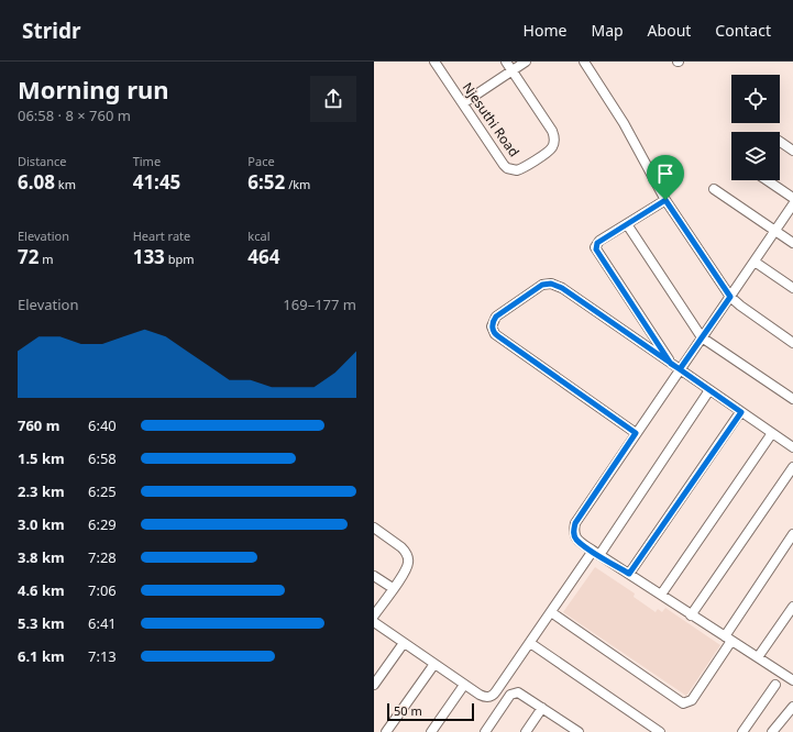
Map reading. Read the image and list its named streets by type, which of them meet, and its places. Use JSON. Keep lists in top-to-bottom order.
{
  "streets": {
    "street": ["Njesuthi Road"]
  },
  "scale_bar": "50 m",
  "page": {
    "header": "Stridr",
    "nav": [
      "Home",
      "Map",
      "About",
      "Contact"
    ],
    "heading": ["Morning run", "06:58 · 8 × 760 m"],
    "stats": [
      ["Distance", "6.08 km"],
      ["Time", "41:45"],
      ["Pace", "6:52 /km"],
      ["Elevation", "72 m"],
      ["Heart rate", "133 bpm"],
      ["kcal", "464"]
    ],
    "chart": ["Elevation", "169–177 m"],
    "list": [
      {
        "name": "760 m",
        "note": "6:40"
      },
      {
        "name": "1.5 km",
        "note": "6:58"
      },
      {
        "name": "2.3 km",
        "note": "6:25"
      },
      {
        "name": "3.0 km",
        "note": "6:29"
      },
      {
        "name": "3.8 km",
        "note": "7:28"
      },
      {
        "name": "4.6 km",
        "note": "7:06"
      },
      {
        "name": "5.3 km",
        "note": "6:41"
      },
      {
        "name": "6.1 km",
        "note": "7:13"
      }
    ],
    "scale": "50 m"
  }
}
